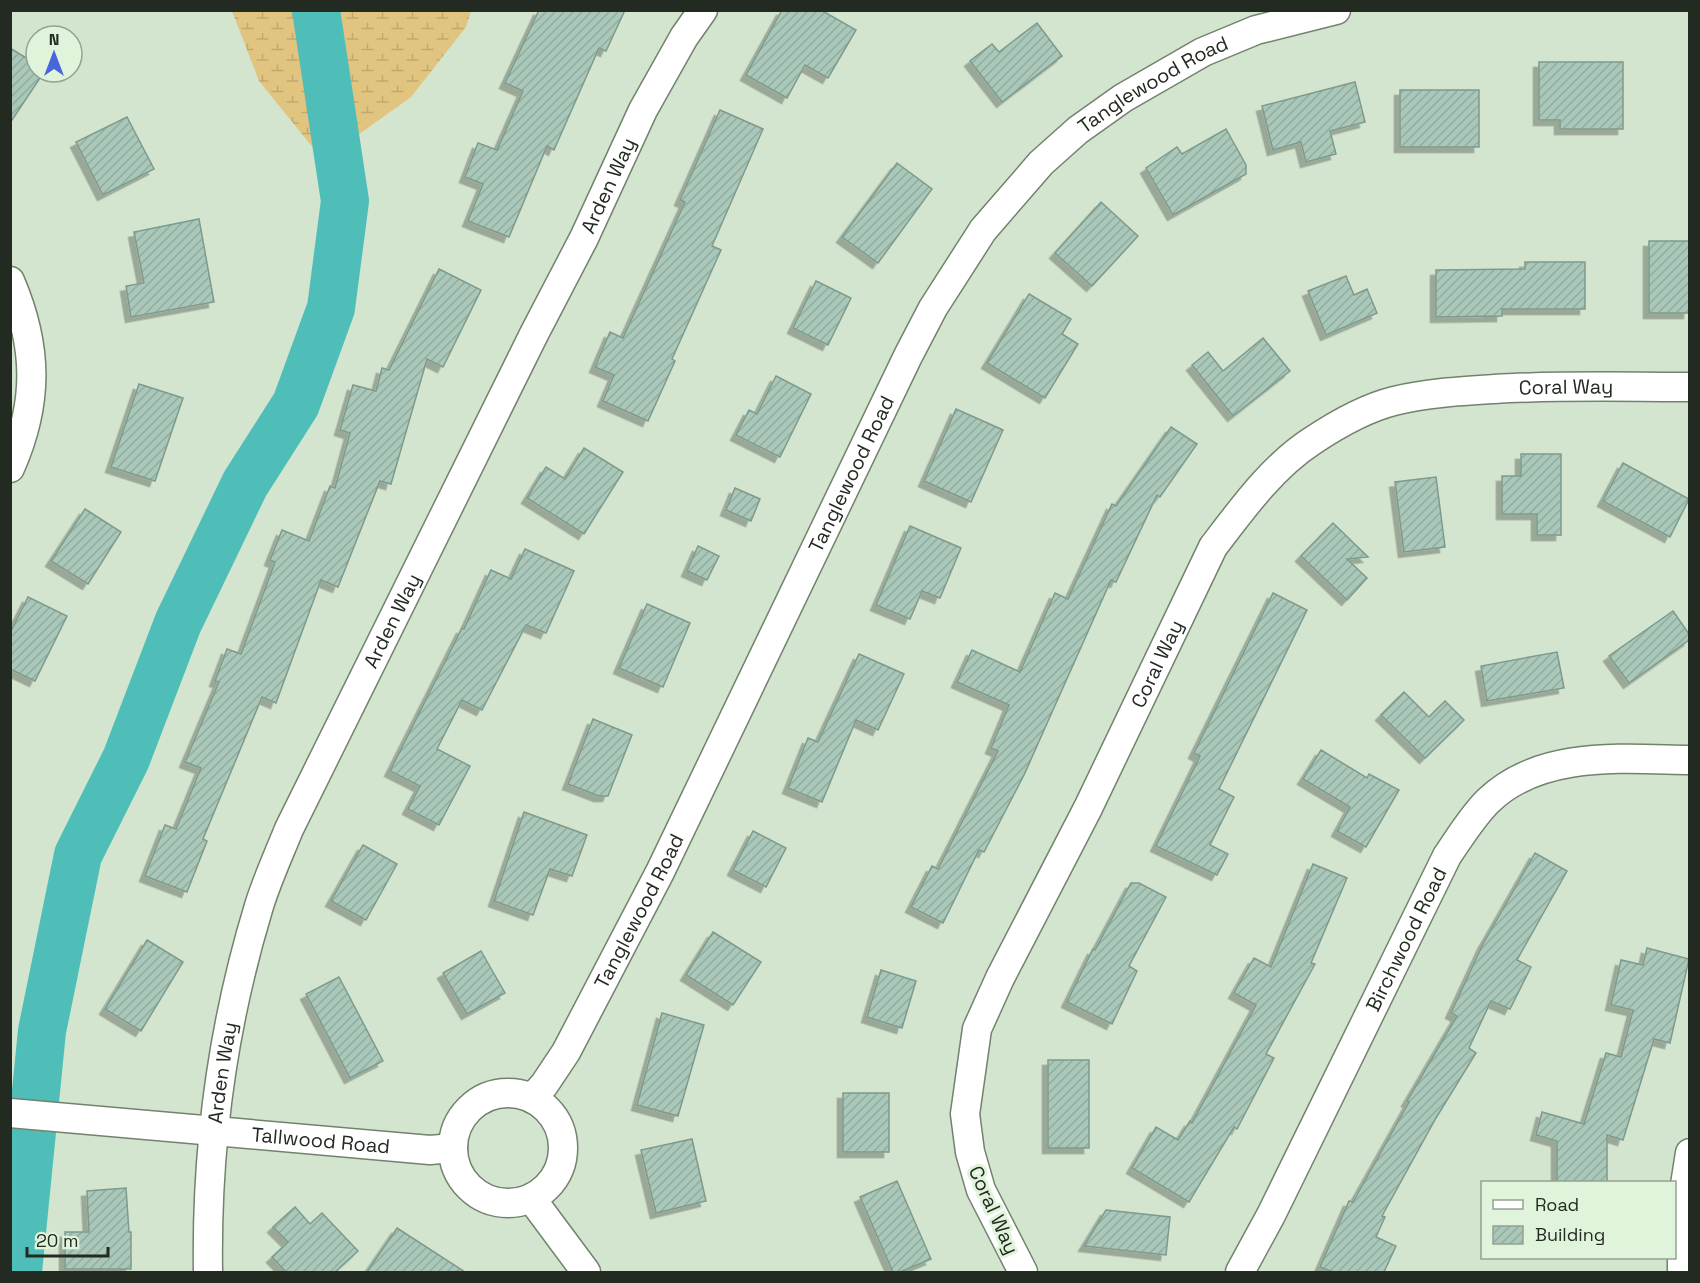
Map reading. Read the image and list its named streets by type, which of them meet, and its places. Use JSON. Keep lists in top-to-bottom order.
{
  "streets": {
    "street": [
      "Tanglewood Road",
      "Arden Way",
      "Coral Way",
      "Birchwood Road",
      "Tallwood Road"
    ]
  },
  "crossings": [
    ["Tanglewood Road", "Tallwood Road"],
    ["Arden Way", "Tallwood Road"]
  ],
  "legend": ["Road", "Building"],
  "scale_bar": "20 m",
  "north": "top"
}
